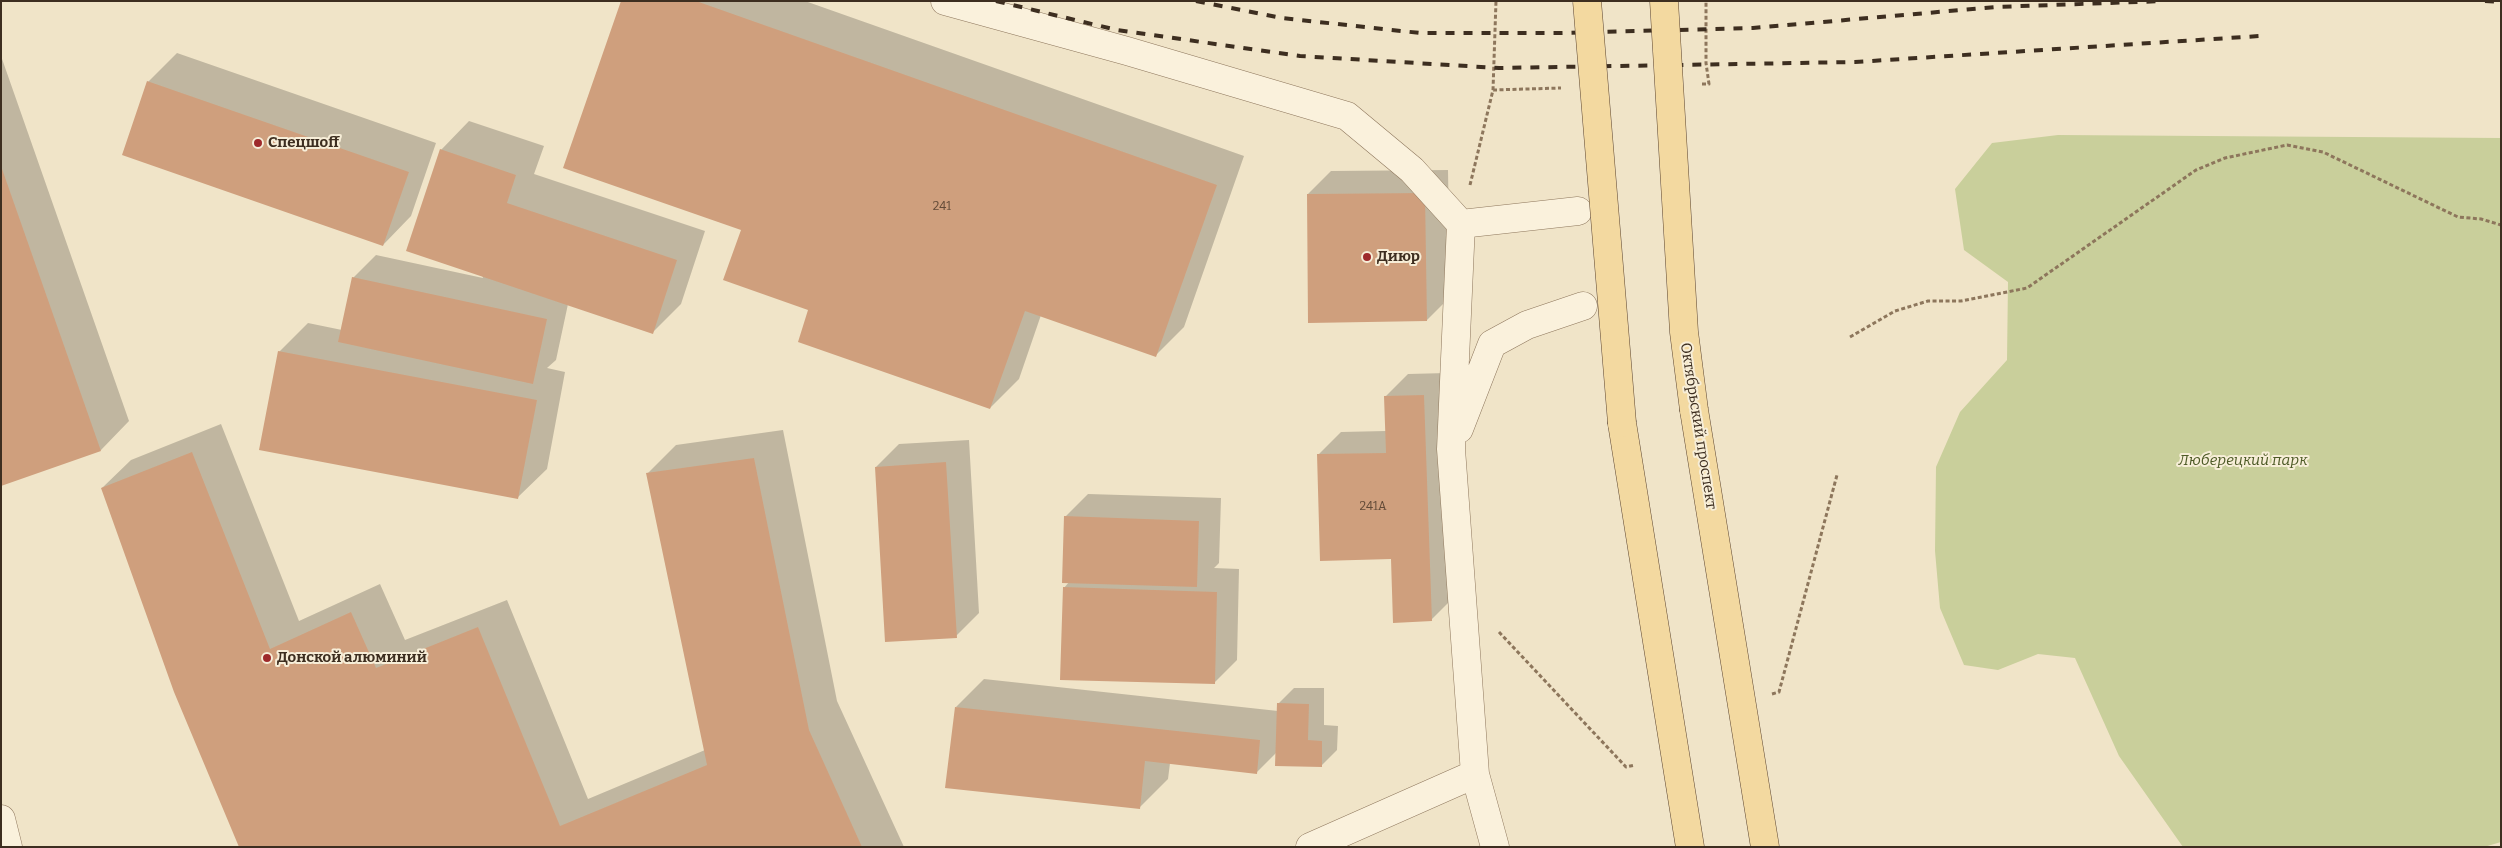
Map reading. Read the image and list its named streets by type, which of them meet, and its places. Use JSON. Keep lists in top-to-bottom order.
{
  "streets": {
    "main road": ["Октябрьский проспект"]
  },
  "parks": ["Люберецкий парк"],
  "places": ["Спецшoff", "Диюр", "Донской алюминий"],
  "house_numbers": ["241", "241А"]
}
